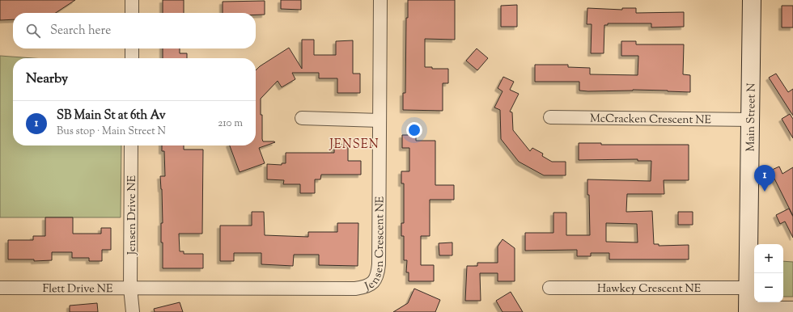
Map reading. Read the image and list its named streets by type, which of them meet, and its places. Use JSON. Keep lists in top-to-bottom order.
{
  "streets": {
    "main road": ["Main Street N"],
    "street": [
      "McCracken Crescent NE",
      "Jensen Drive NE",
      "Jensen Crescent NE",
      "Flett Drive NE",
      "Hawkey Crescent NE"
    ]
  },
  "crossings": [
    ["Main Street N", "McCracken Crescent NE"],
    ["Main Street N", "Hawkey Crescent NE"],
    ["Jensen Drive NE", "Jensen Crescent NE"],
    ["Jensen Drive NE", "Flett Drive NE"],
    ["Jensen Crescent NE", "Flett Drive NE"]
  ],
  "districts": ["JENSEN"],
  "page": {
    "search": "Search here",
    "heading": "Nearby",
    "list": [
      {
        "mark": "1",
        "name": "SB Main St at 6th Av",
        "note": "Bus stop · Main Street N",
        "value": "210 m"
      }
    ],
    "pins": "1",
    "map_buttons": ["+", "−"]
  }
}
